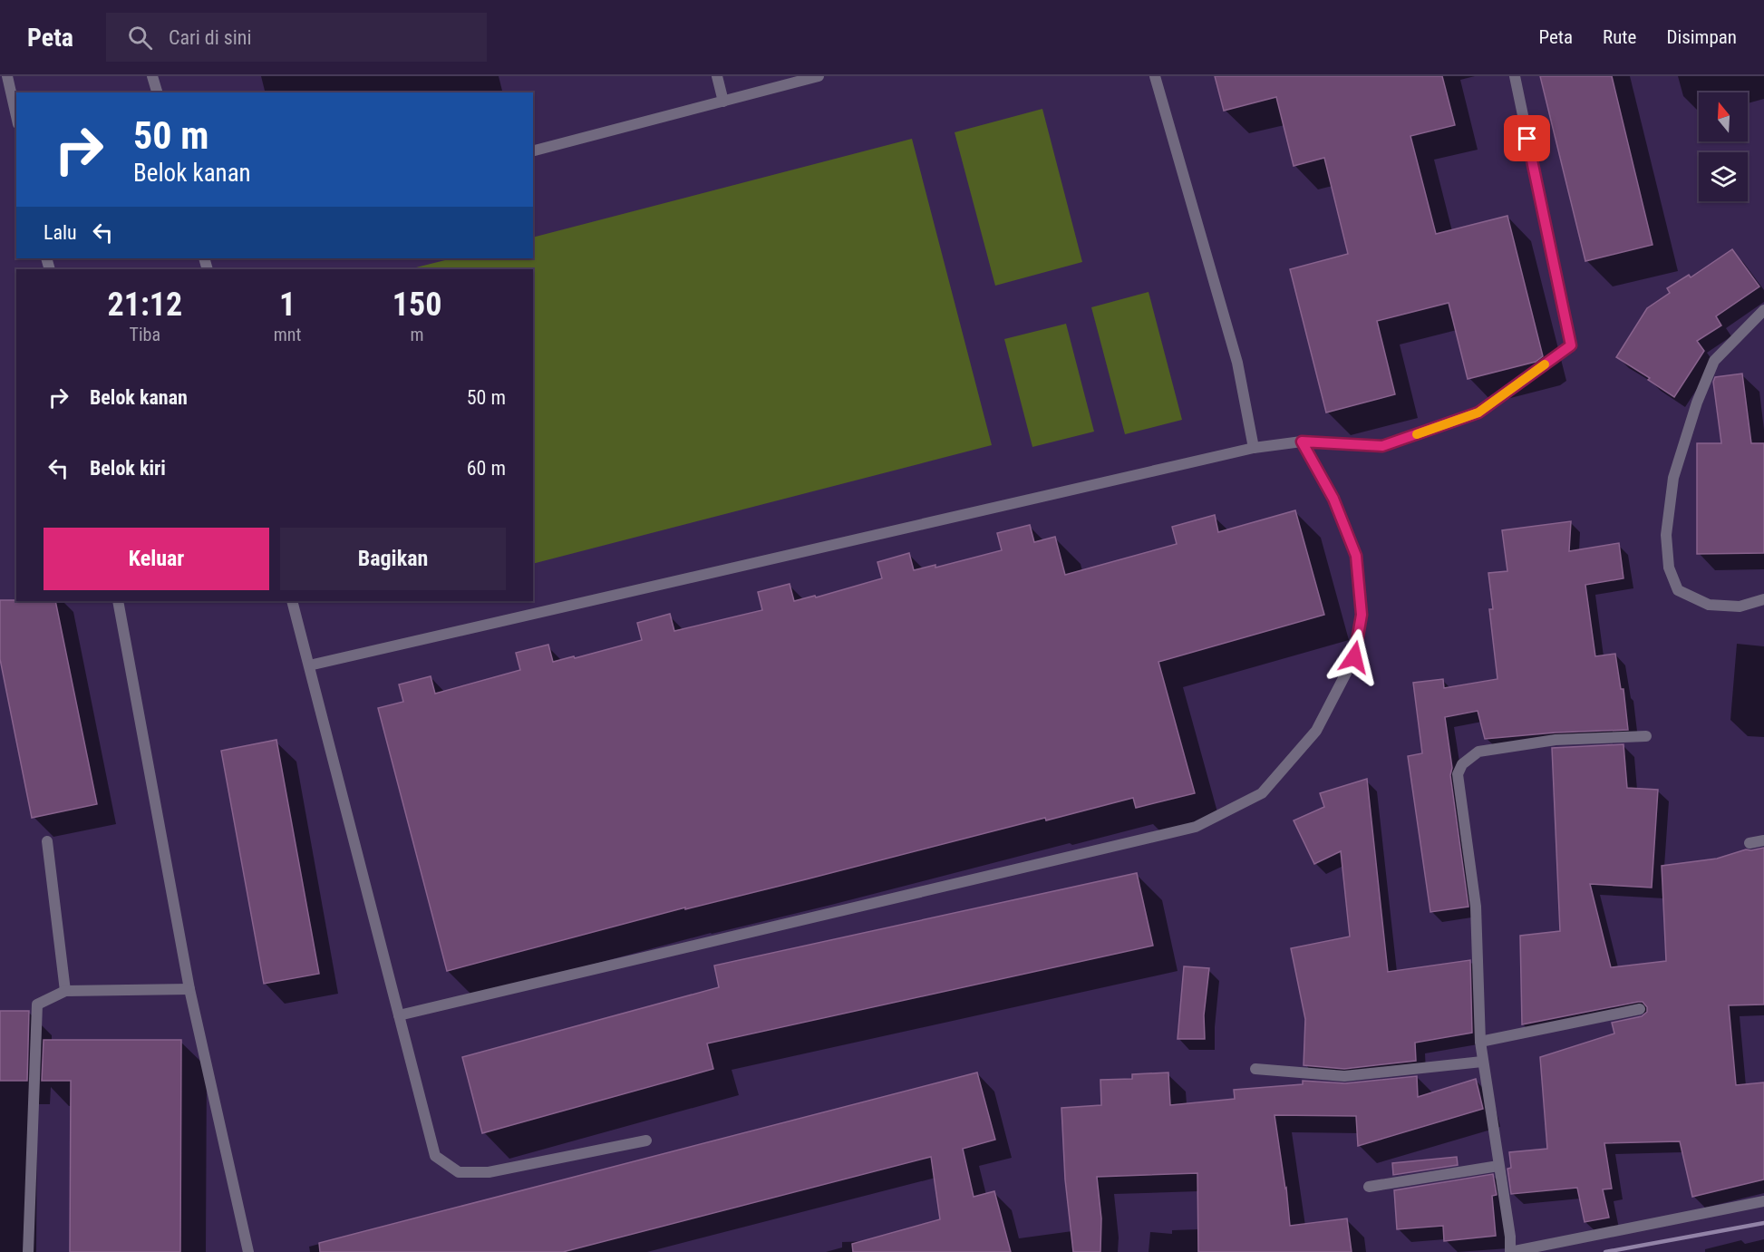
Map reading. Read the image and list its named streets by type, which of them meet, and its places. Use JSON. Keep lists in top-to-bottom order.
{
  "north": "top",
  "page": {
    "header": "Peta",
    "search": "Cari di sini",
    "nav": ["Peta", "Rute", "Disimpan"],
    "turn": ["50 m", "Belok kanan"],
    "then": "Lalu",
    "eta": [
      "21:12",
      "Tiba",
      "1",
      "mnt",
      "150",
      "m"
    ],
    "list": [
      {
        "name": "Belok kanan",
        "value": "50 m"
      },
      {
        "name": "Belok kiri",
        "value": "60 m"
      }
    ],
    "buttons": ["Keluar", "Bagikan"]
  }
}
